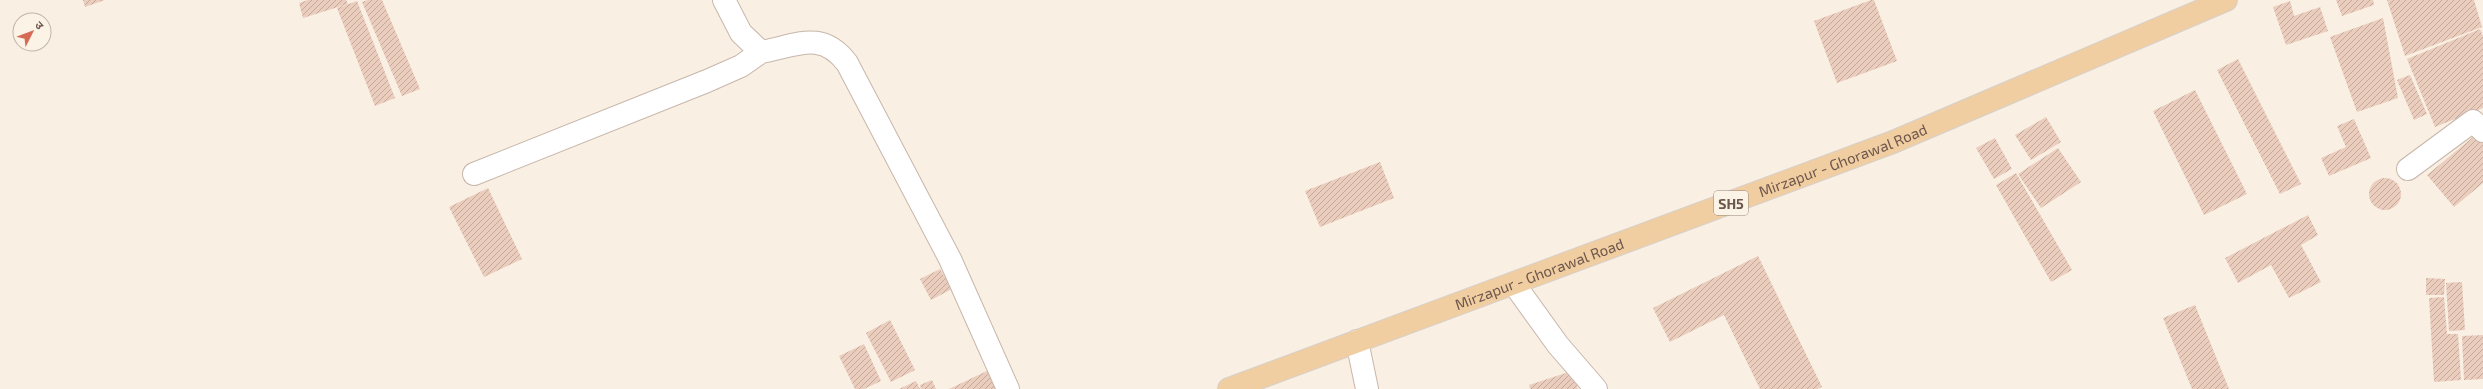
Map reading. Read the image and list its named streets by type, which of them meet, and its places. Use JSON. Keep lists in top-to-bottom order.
{
  "streets": {
    "main road": ["Mirzapur - Ghorawal Road", "SH5"]
  },
  "north": "top right"
}
